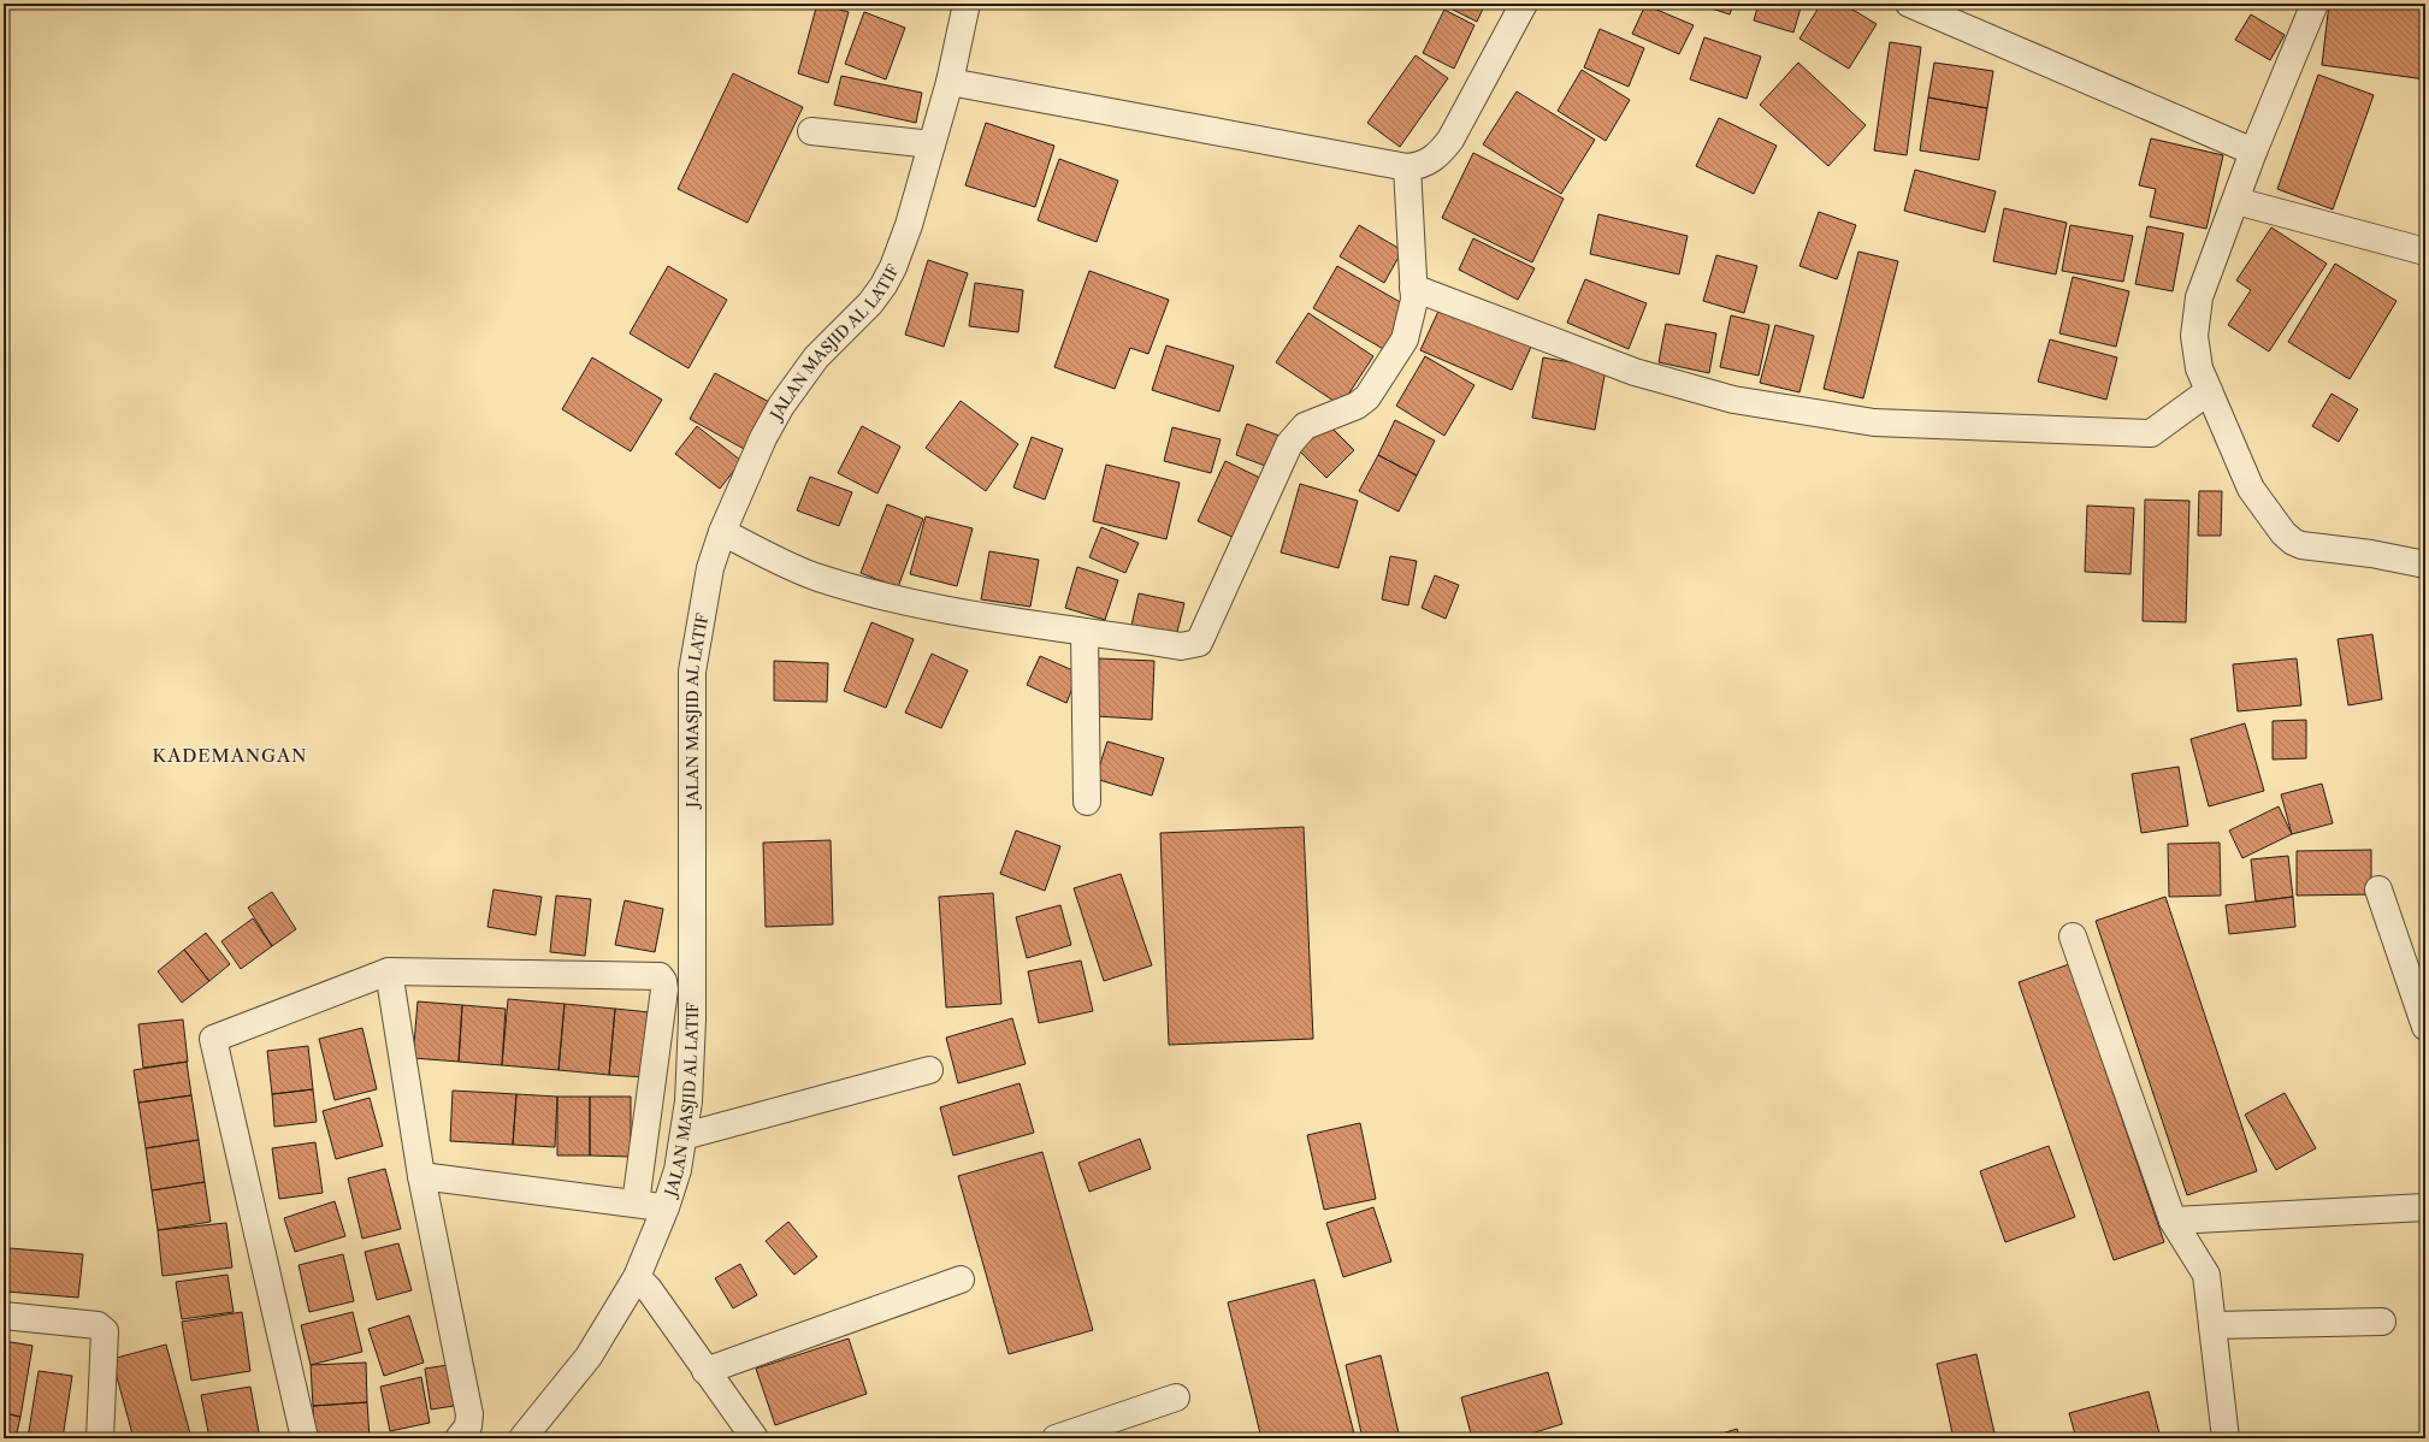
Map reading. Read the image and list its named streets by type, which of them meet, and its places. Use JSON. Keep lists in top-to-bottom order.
{
  "streets": {
    "street": ["JALAN MASJID AL LATIF"]
  },
  "districts": ["KADEMANGAN"]
}
